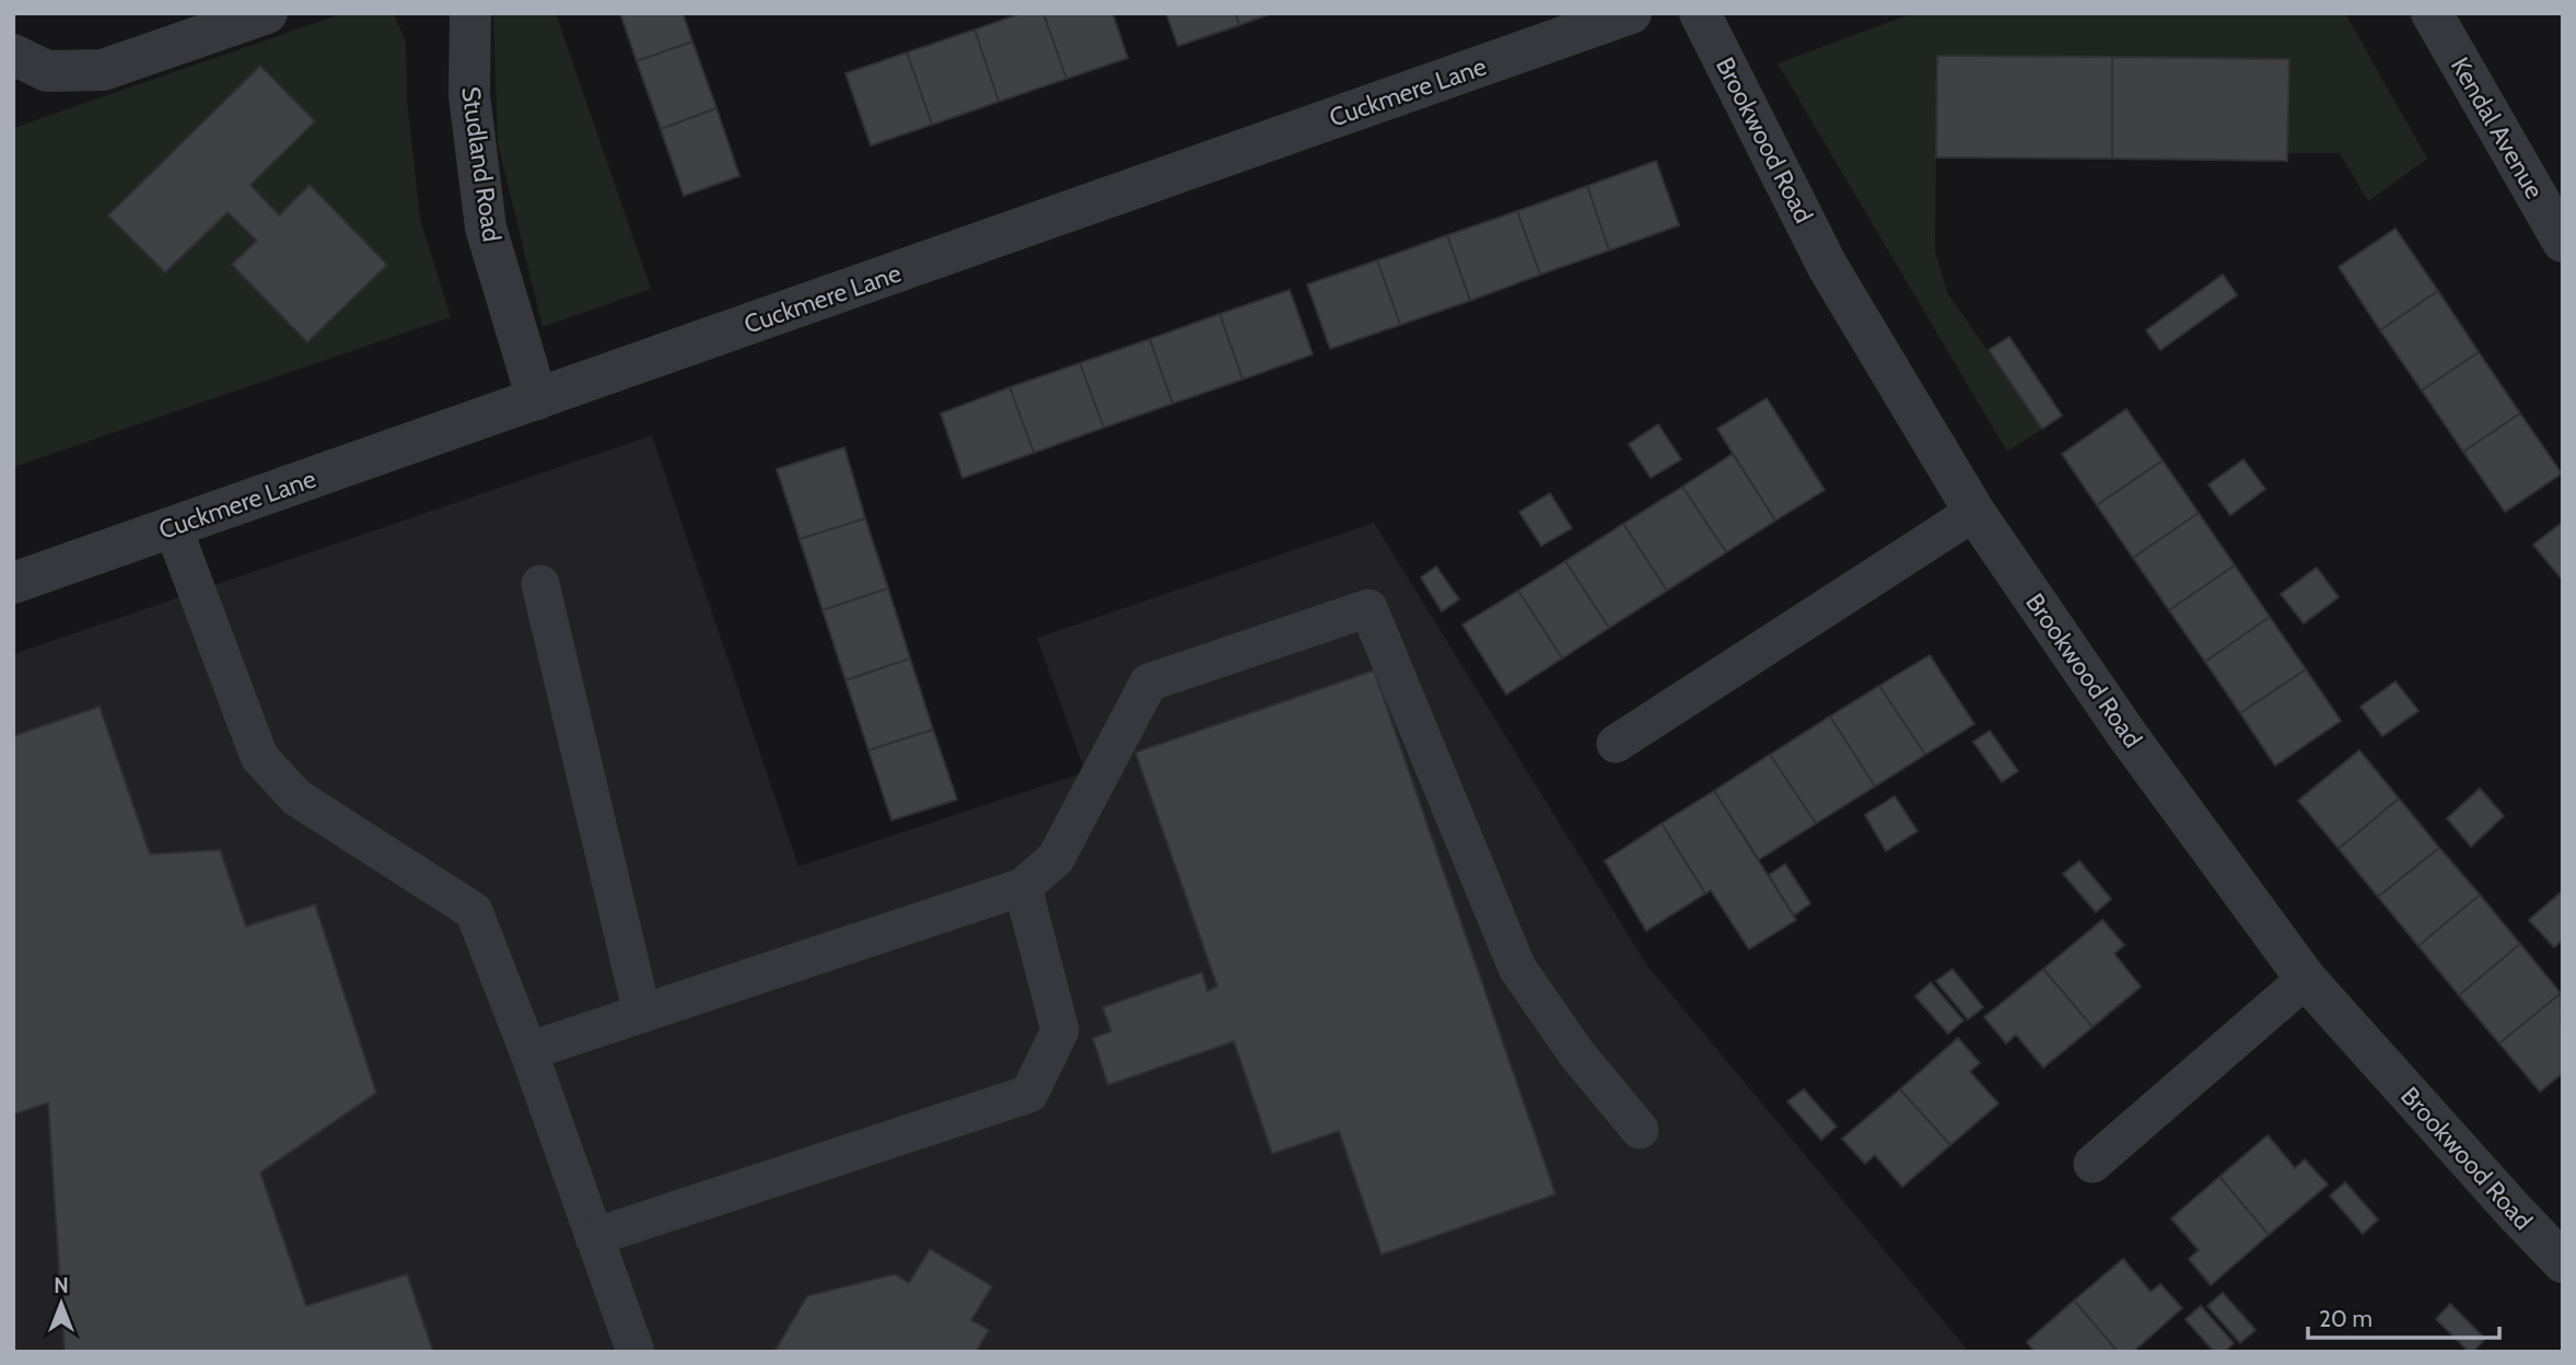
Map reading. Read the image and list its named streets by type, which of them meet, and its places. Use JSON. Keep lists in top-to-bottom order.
{
  "streets": {
    "street": [
      "Cuckmere Lane",
      "Kendal Avenue",
      "Brookwood Road",
      "Studland Road"
    ]
  },
  "crossings": [
    ["Cuckmere Lane", "Studland Road"]
  ],
  "scale_bar": "20 m",
  "north": "top"
}
